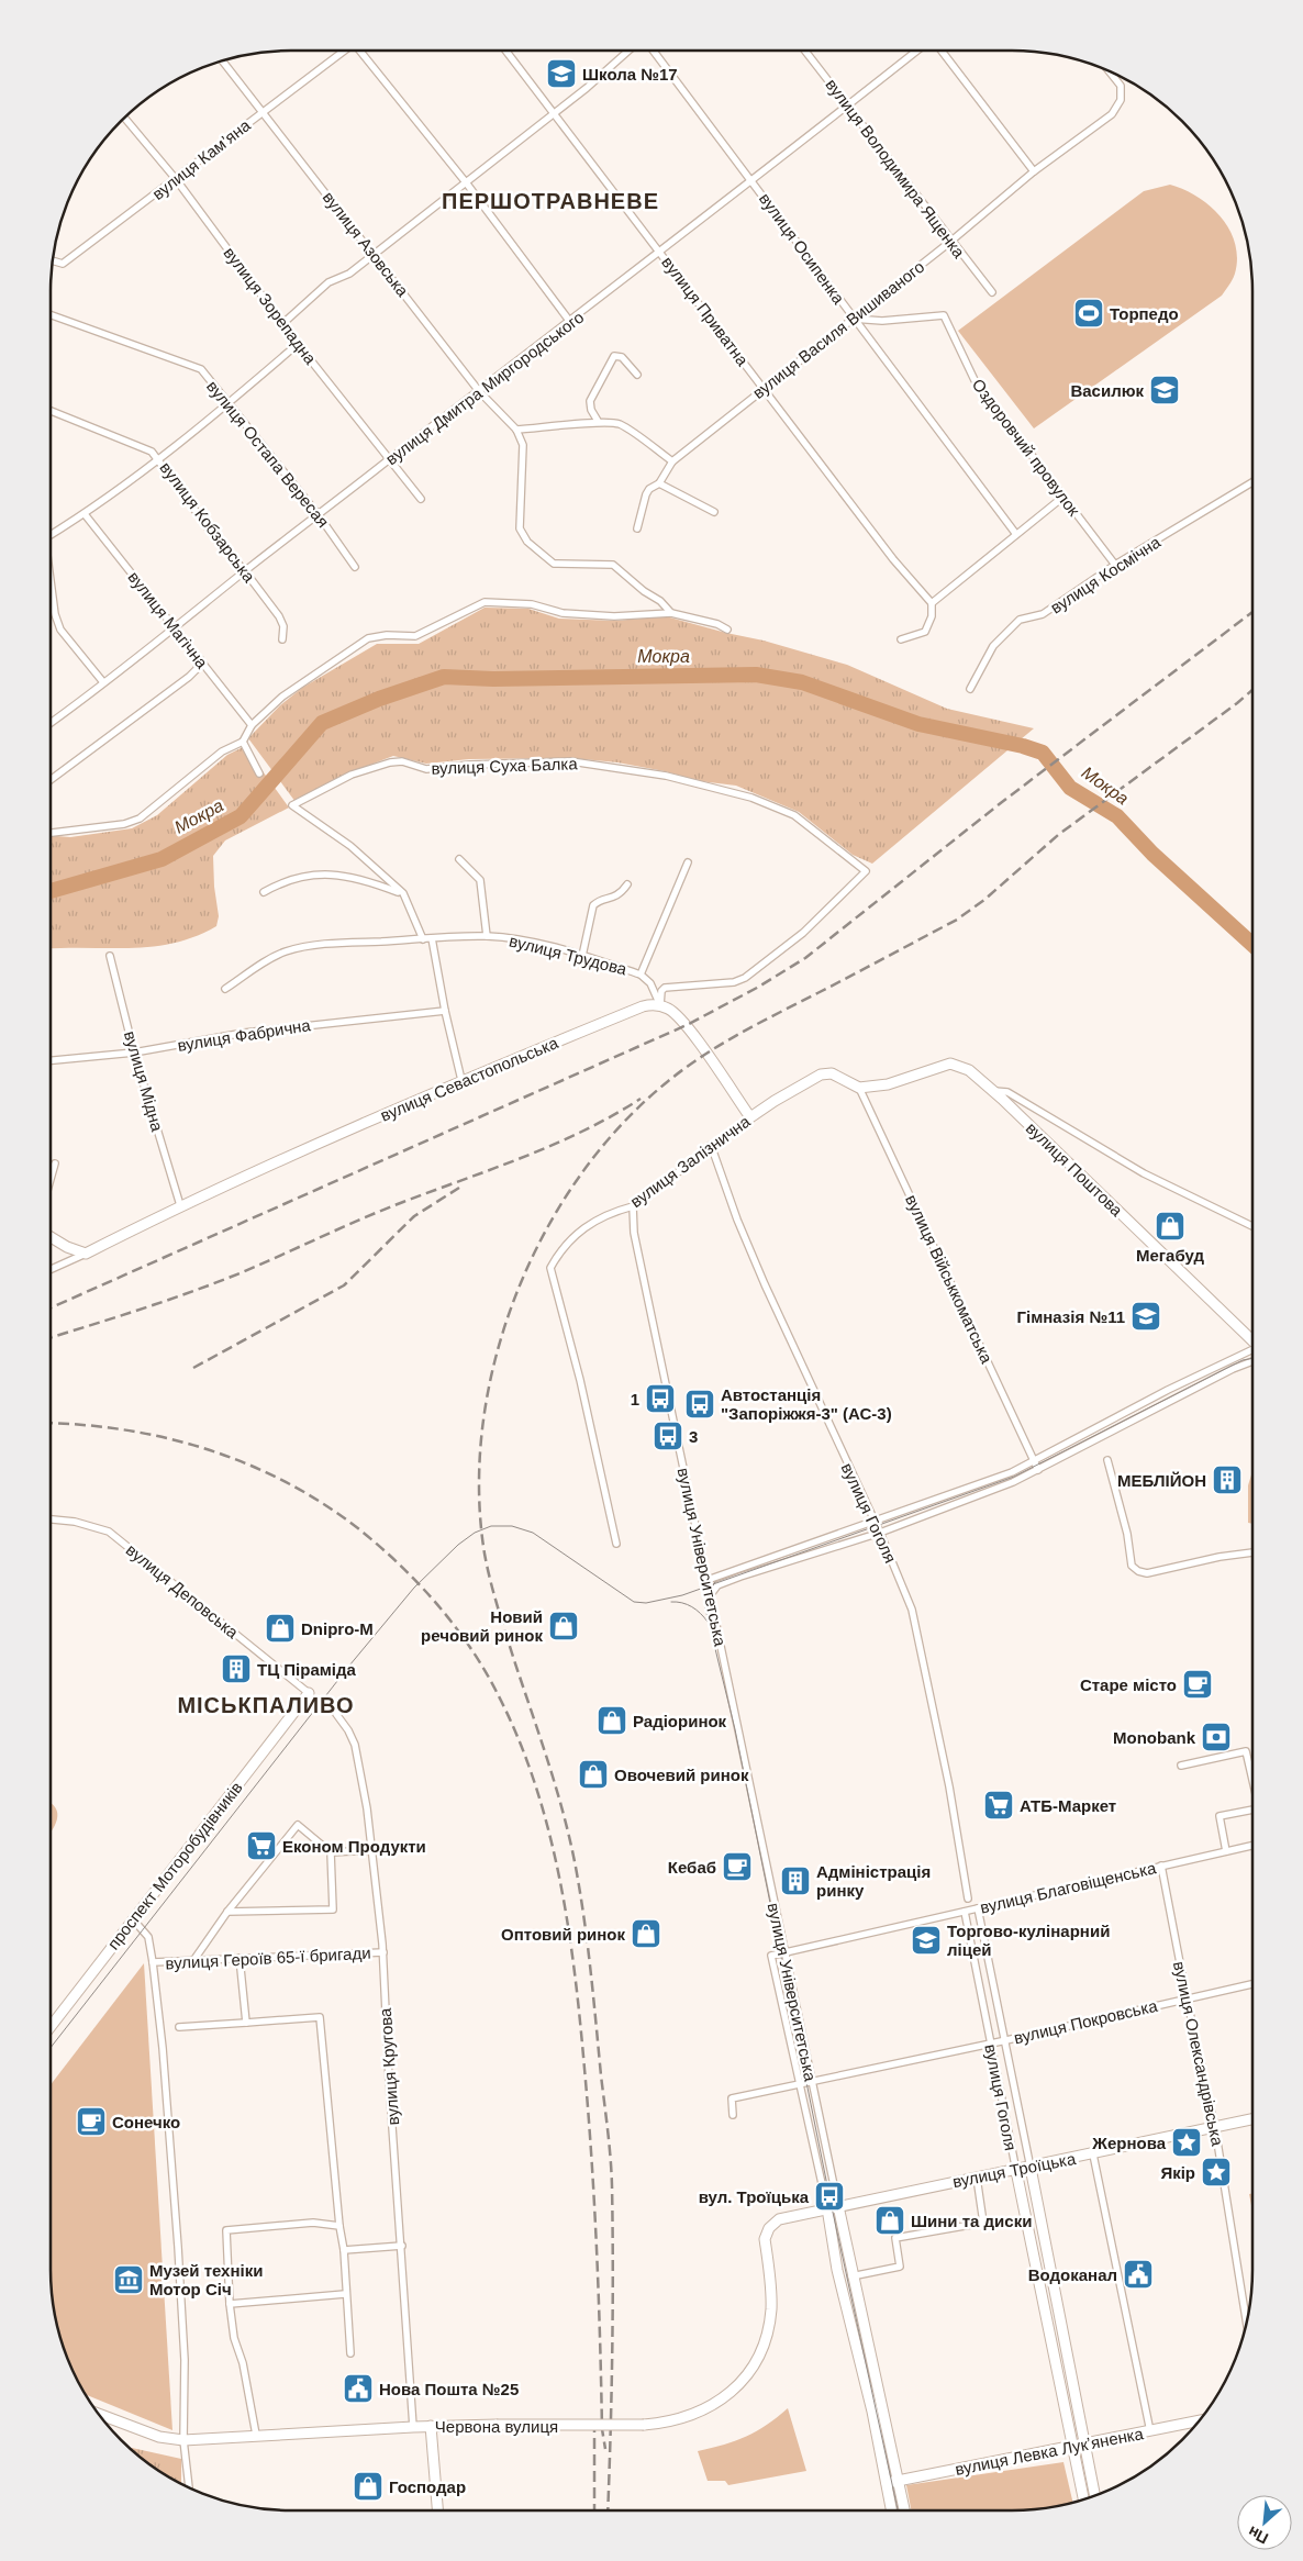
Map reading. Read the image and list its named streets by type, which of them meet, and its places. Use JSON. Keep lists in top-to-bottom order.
{
  "streets": {
    "street": [
      "вулиця Кам’яна",
      "вулиця Володимира Ященка",
      "вулиця Азовська",
      "вулиця Осипенка",
      "вулиця Зорепадна",
      "вулиця Приватна",
      "вулиця Василя Вишиваного",
      "вулиця Дмитра Миргородського",
      "Оздоровчий провулок",
      "вулиця Остапа Вересая",
      "вулиця Кобзарська",
      "вулиця Космічна",
      "вулиця Магічна",
      "вулиця Суха Балка",
      "вулиця Трудова",
      "вулиця Фабрична",
      "вулиця Севастопольська",
      "вулиця Мідна",
      "вулиця Залізнична",
      "вулиця Поштова",
      "вулиця Військкоматська",
      "вулиця Гоголя",
      "вулиця Університетська",
      "вулиця Деповська",
      "проспект Моторобудівників",
      "вулиця Благовіщенська",
      "вулиця Героїв 65-ї бригади",
      "вулиця Покровська",
      "вулиця Олександрівська",
      "вулиця Кругова",
      "вулиця Троїцька",
      "Червона вулиця",
      "вулиця Левка Лукʼяненка"
    ]
  },
  "crossings": [
    ["вулиця Кам’яна", "вулиця Азовська"],
    ["вулиця Кам’яна", "вулиця Зорепадна"],
    ["вулиця Володимира Ященка", "вулиця Василя Вишиваного"],
    ["вулиця Володимира Ященка", "вулиця Дмитра Миргородського"],
    ["вулиця Азовська", "вулиця Дмитра Миргородського"],
    ["вулиця Осипенка", "вулиця Василя Вишиваного"],
    ["вулиця Осипенка", "вулиця Дмитра Миргородського"],
    ["вулиця Осипенка", "Оздоровчий провулок"],
    ["вулиця Зорепадна", "вулиця Дмитра Миргородського"],
    ["вулиця Приватна", "вулиця Василя Вишиваного"],
    ["вулиця Приватна", "вулиця Дмитра Миргородського"],
    ["вулиця Василя Вишиваного", "Оздоровчий провулок"],
    ["вулиця Дмитра Миргородського", "вулиця Остапа Вересая"],
    ["вулиця Дмитра Миргородського", "вулиця Кобзарська"],
    ["вулиця Дмитра Миргородського", "вулиця Магічна"],
    ["Оздоровчий провулок", "вулиця Космічна"],
    ["вулиця Суха Балка", "вулиця Трудова"],
    ["вулиця Суха Балка", "вулиця Севастопольська"],
    ["вулиця Трудова", "вулиця Севастопольська"],
    ["вулиця Трудова", "вулиця Залізнична"],
    ["вулиця Фабрична", "вулиця Мідна"],
    ["вулиця Севастопольська", "вулиця Мідна"],
    ["вулиця Залізнична", "вулиця Поштова"],
    ["вулиця Залізнична", "вулиця Військкоматська"],
    ["вулиця Залізнична", "вулиця Гоголя"],
    ["вулиця Залізнична", "вулиця Університетська"],
    ["вулиця Поштова", "вулиця Військкоматська"],
    ["вулиця Гоголя", "вулиця Благовіщенська"],
    ["вулиця Гоголя", "вулиця Покровська"],
    ["вулиця Гоголя", "вулиця Троїцька"],
    ["вулиця Гоголя", "вулиця Левка Лукʼяненка"],
    ["вулиця Університетська", "вулиця Благовіщенська"],
    ["вулиця Університетська", "вулиця Покровська"],
    ["вулиця Університетська", "вулиця Троїцька"],
    ["вулиця Університетська", "вулиця Левка Лукʼяненка"],
    ["вулиця Деповська", "проспект Моторобудівників"],
    ["вулиця Благовіщенська", "вулиця Олександрівська"],
    ["вулиця Героїв 65-ї бригади", "вулиця Кругова"],
    ["вулиця Покровська", "вулиця Олександрівська"],
    ["вулиця Олександрівська", "вулиця Троїцька"],
    ["вулиця Кругова", "Червона вулиця"],
    ["вулиця Троїцька", "Червона вулиця"]
  ],
  "districts": ["ПЕРШОТРАВНЕВЕ", "МІСЬКПАЛИВО"],
  "water": ["Мокра"],
  "places": {
    "school or university": [
      "Школа №17",
      "Василюк",
      "Гімназія №11",
      "Торгово-кулінарний ліцей"
    ],
    "sports": ["Торпедо"],
    "shop": [
      "Мегабуд",
      "Новий речовий ринок",
      "Dnipro-M",
      "Радіоринок",
      "Овочевий ринок",
      "Оптовий ринок",
      "Шини та диски",
      "Господар"
    ],
    "bus stop": [
      "1",
      "Автостанція \"Запоріжжя-3\" (АС-3)",
      "3",
      "вул. Троїцька"
    ],
    "building": ["МЕБЛІЙОН", "ТЦ Піраміда", "Адміністрація ринку"],
    "cafe": ["Старе мiсто", "Кебаб", "Сонечко"],
    "bank": ["Monobank"],
    "supermarket": ["АТБ-Маркет", "Економ Продукти"],
    "place": ["Жернова", "Якір"],
    "public building": ["Водоканал", "Нова Пошта №25"],
    "museum": ["Музей техніки Мотор Січ"]
  },
  "north": "bottom left"
}
